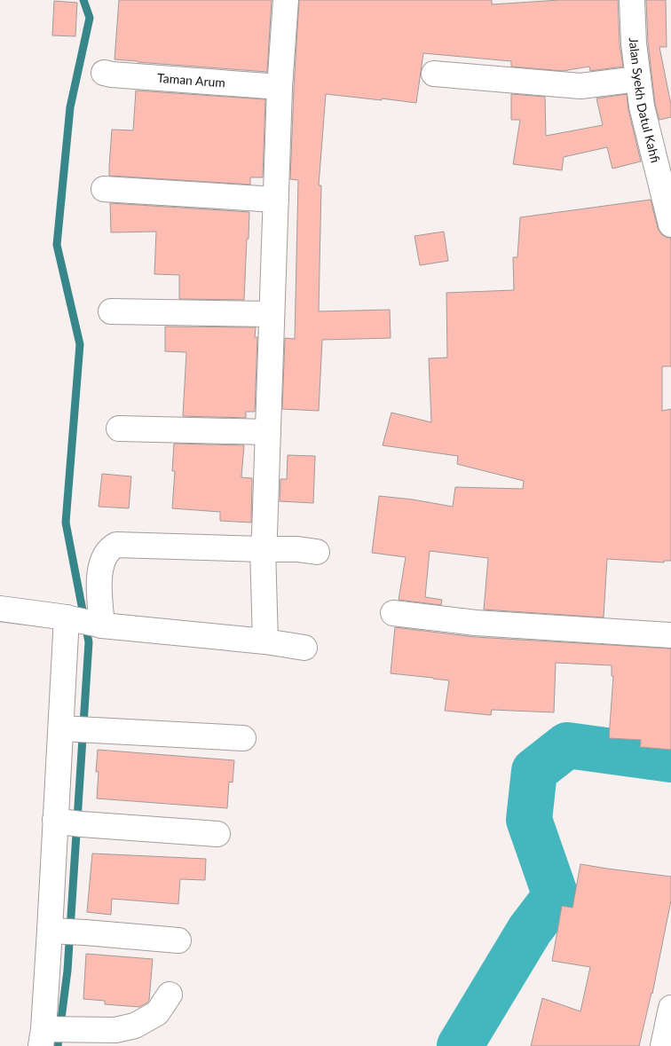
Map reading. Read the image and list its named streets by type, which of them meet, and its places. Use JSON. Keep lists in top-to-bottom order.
{
  "streets": {
    "street": ["Taman Arum", "Jalan Syekh Datul Kahfi"]
  }
}
